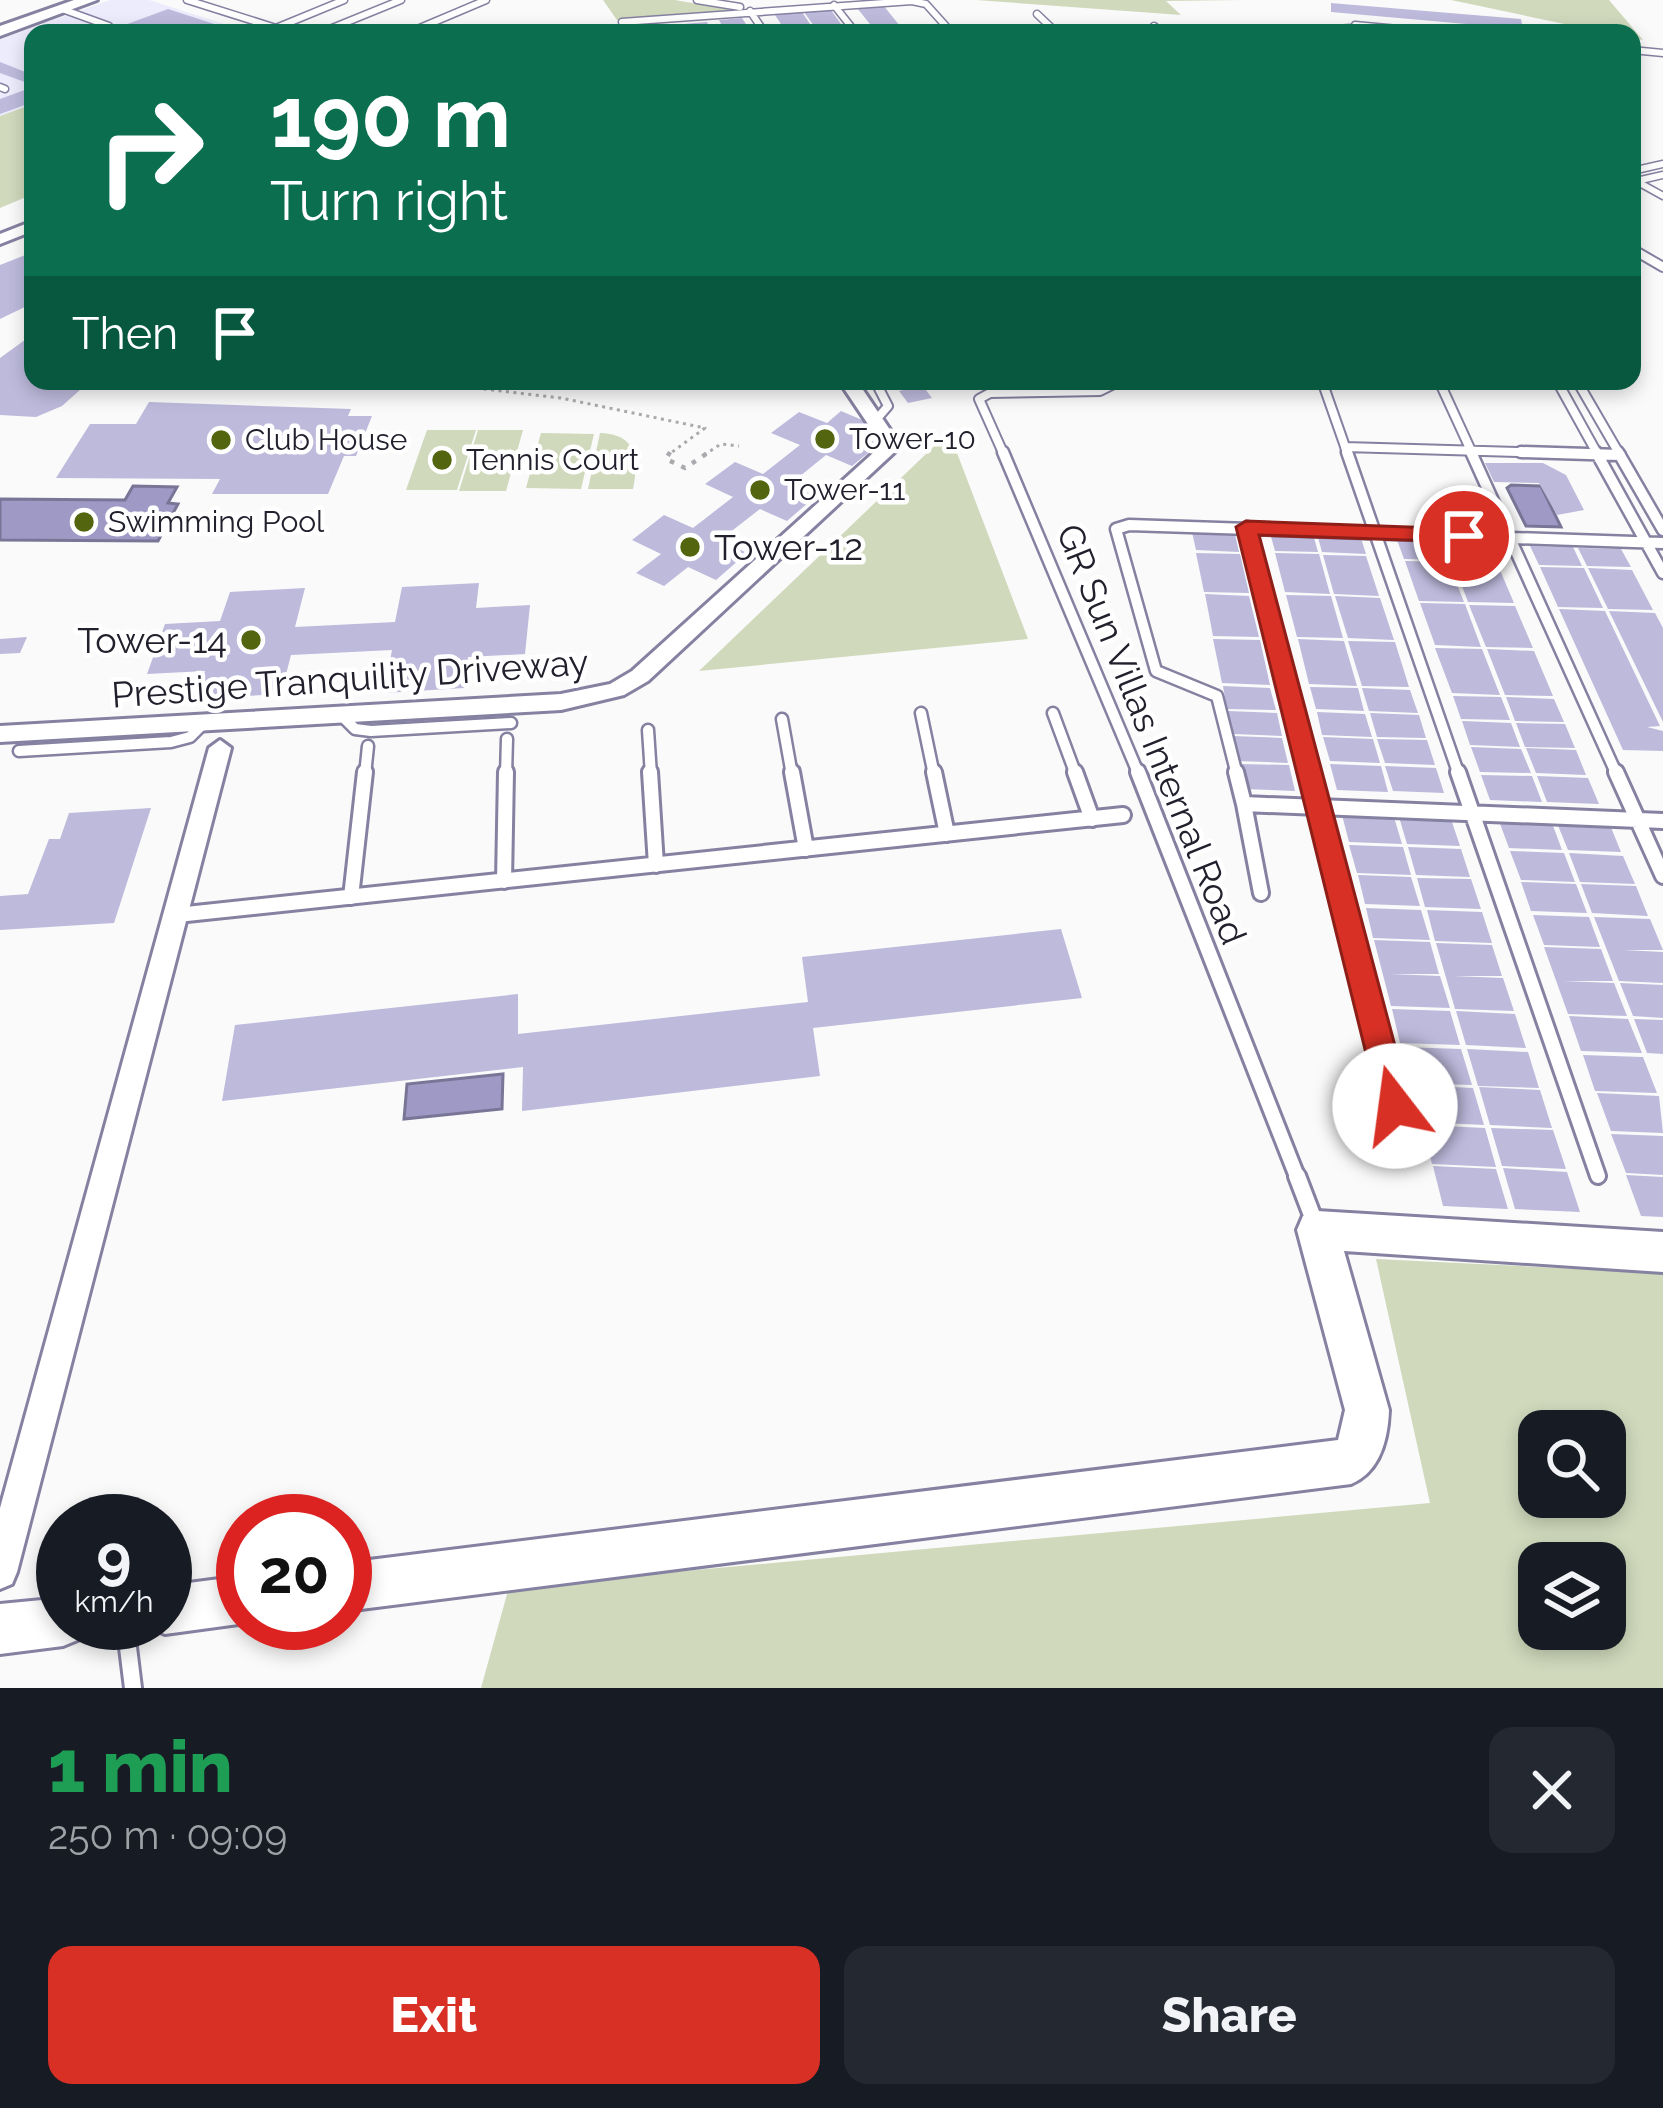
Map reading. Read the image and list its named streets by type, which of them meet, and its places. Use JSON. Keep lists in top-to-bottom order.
{
  "streets": {
    "street": ["Prestige Tranquility Driveway"],
    "lane": ["GR Sun Villas Internal Road"]
  },
  "places": [
    "Tower-10",
    "Club House",
    "Tennis Court",
    "Tower-11",
    "Swimming Pool",
    "Tower-12",
    "Tower-14"
  ],
  "page": {
    "turn": ["190 m", "Turn right"],
    "then": "Then",
    "speed": "9 km/h",
    "limit": "20",
    "heading": ["1 min", "250 m · 09:09"],
    "buttons": ["Exit", "Share"]
  }
}
